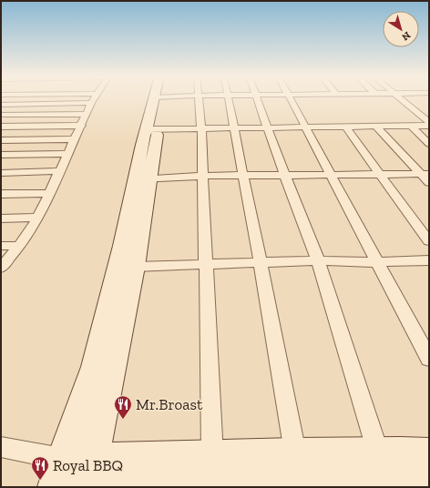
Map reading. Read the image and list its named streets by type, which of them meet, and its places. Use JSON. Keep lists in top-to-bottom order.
{
  "places": {
    "restaurant": ["Mr.Broast", "Royal BBQ"]
  },
  "north": "bottom right"
}
